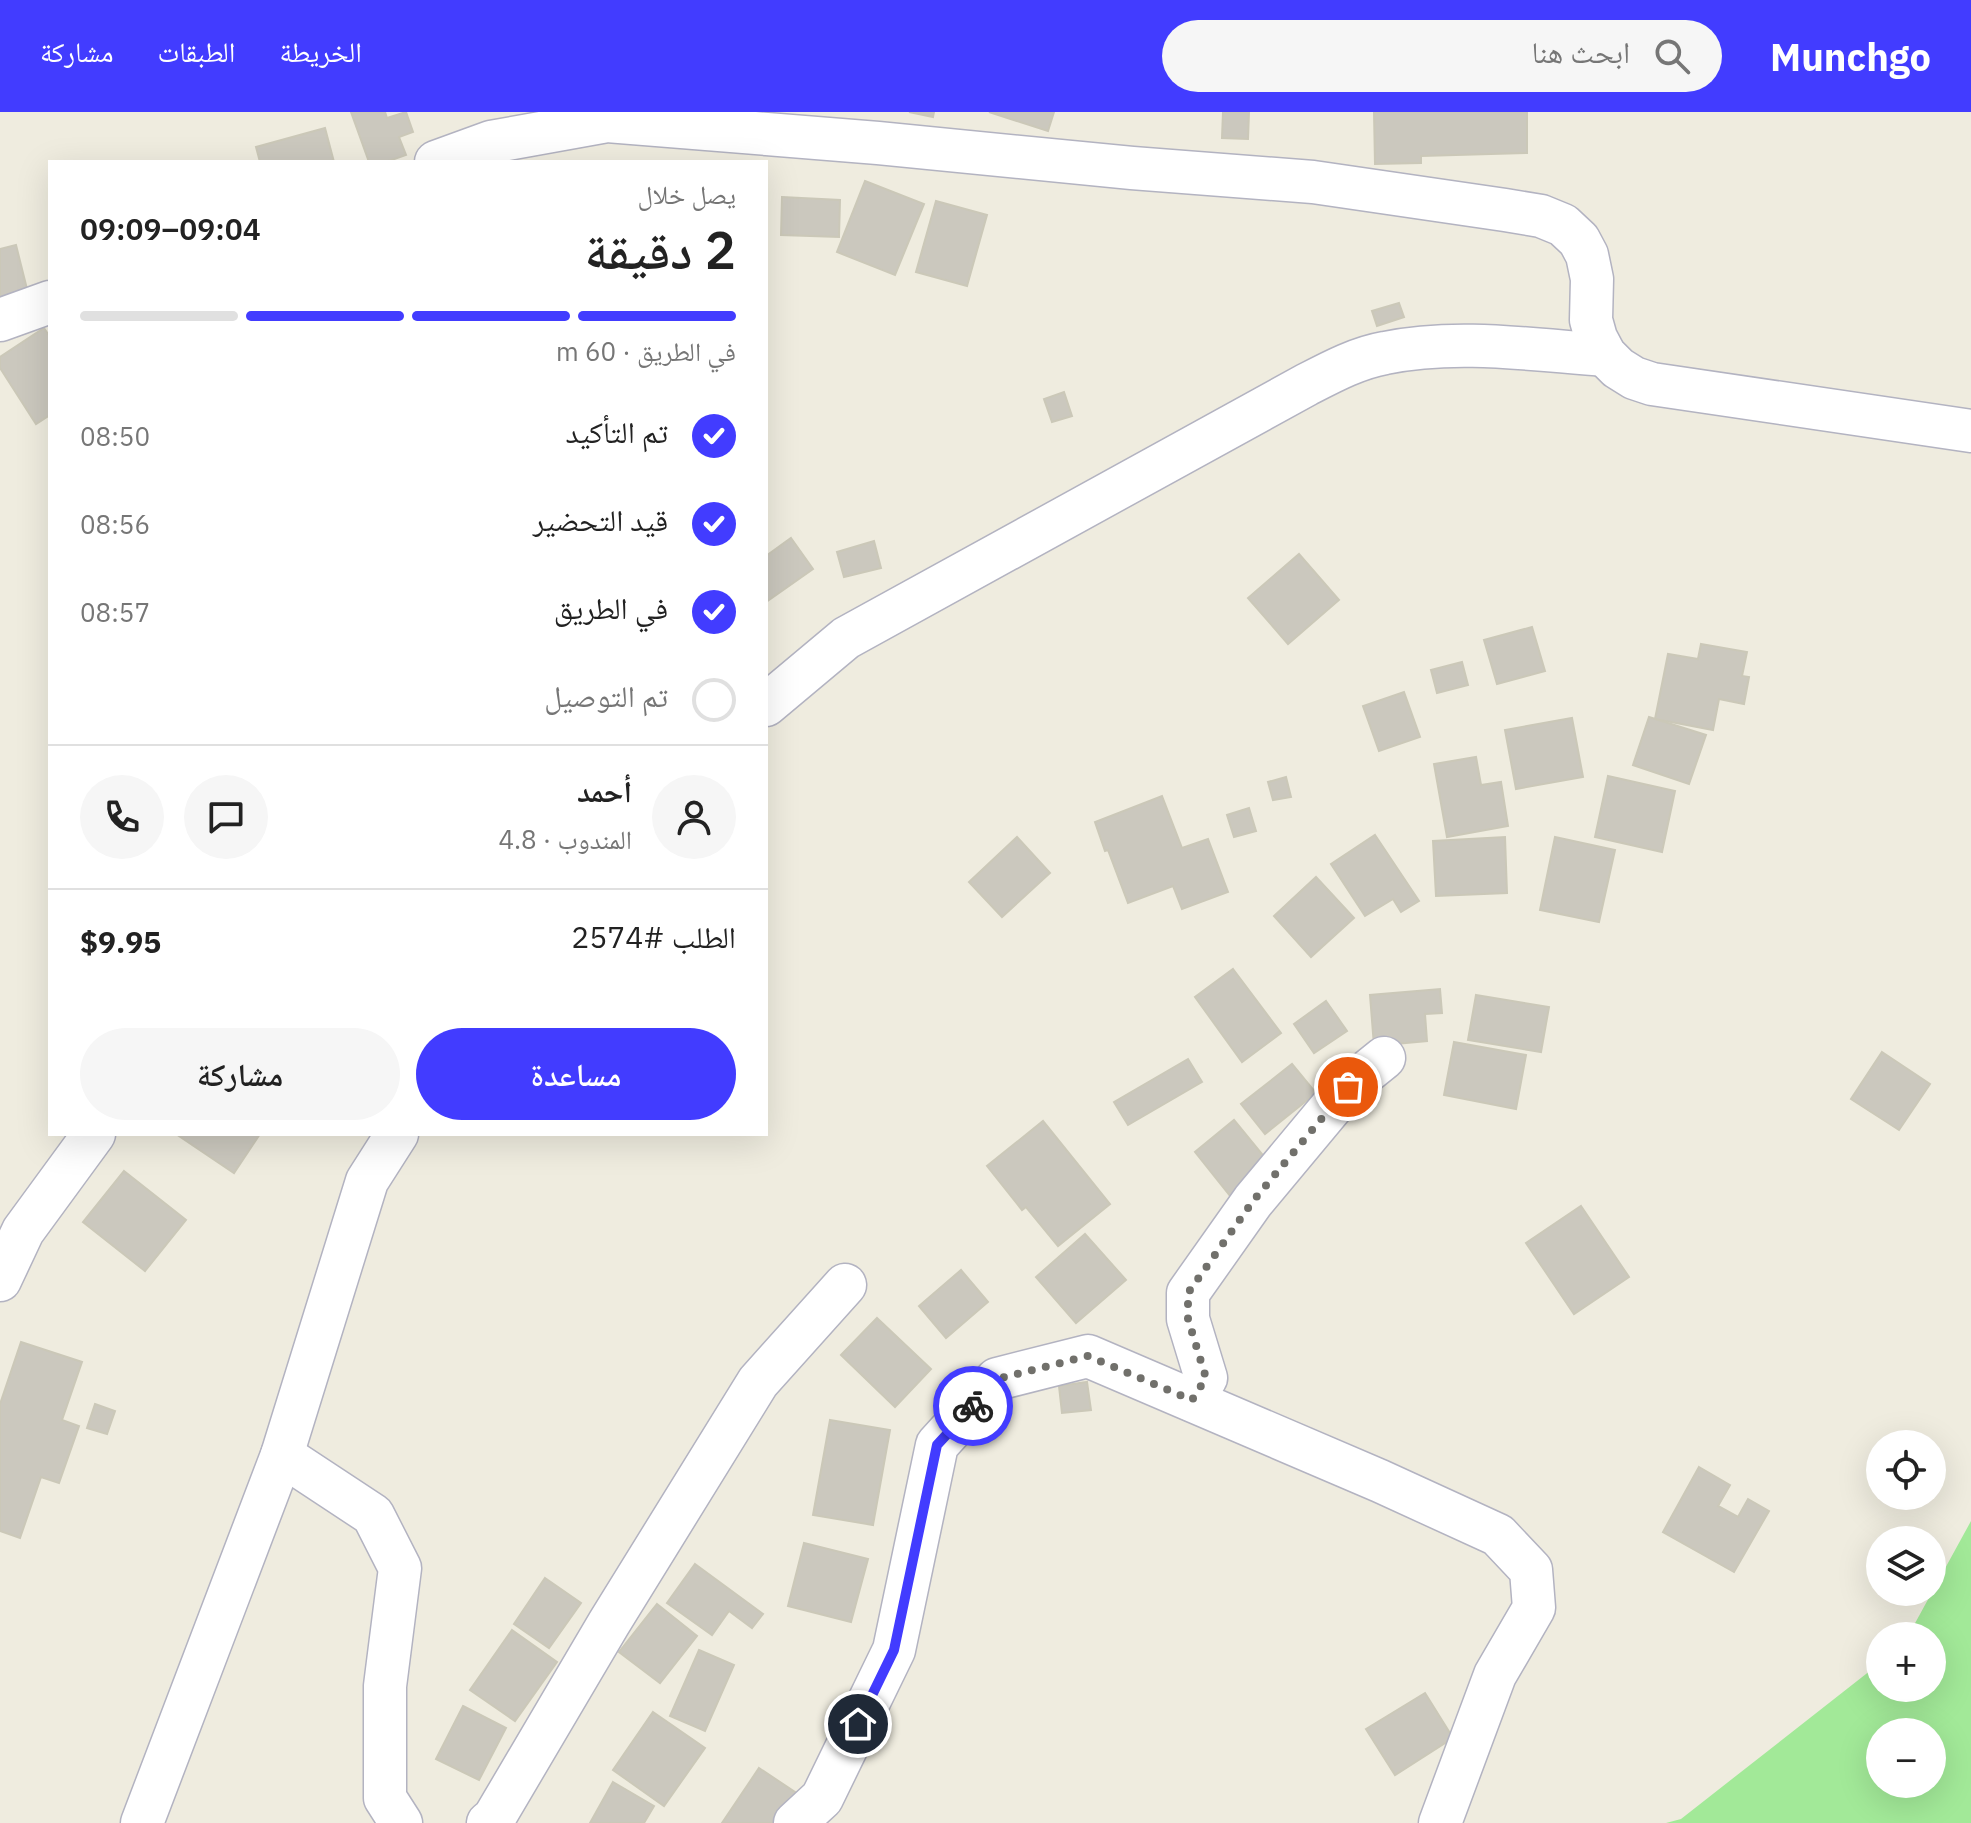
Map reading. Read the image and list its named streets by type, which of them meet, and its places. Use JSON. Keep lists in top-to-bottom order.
{
  "page": {
    "header": "Munchgo",
    "search": "ابحث هنا",
    "nav": ["الخريطة", "الطبقات", "مشاركة"],
    "heading": ["2 دقيقة", "يصل خلال", "09:04–09:09"],
    "panel": [
      "أحمد",
      "المندوب · 4.8",
      "الطلب #2574",
      "$9.95"
    ],
    "bar": "في الطريق · 60 m",
    "list": [
      ["تم التأكيد", "08:50"],
      ["قيد التحضير", "08:56"],
      ["في الطريق", "08:57"],
      "تم التوصيل"
    ],
    "buttons": ["مساعدة", "مشاركة"],
    "map_buttons": ["+", "−"]
  }
}
